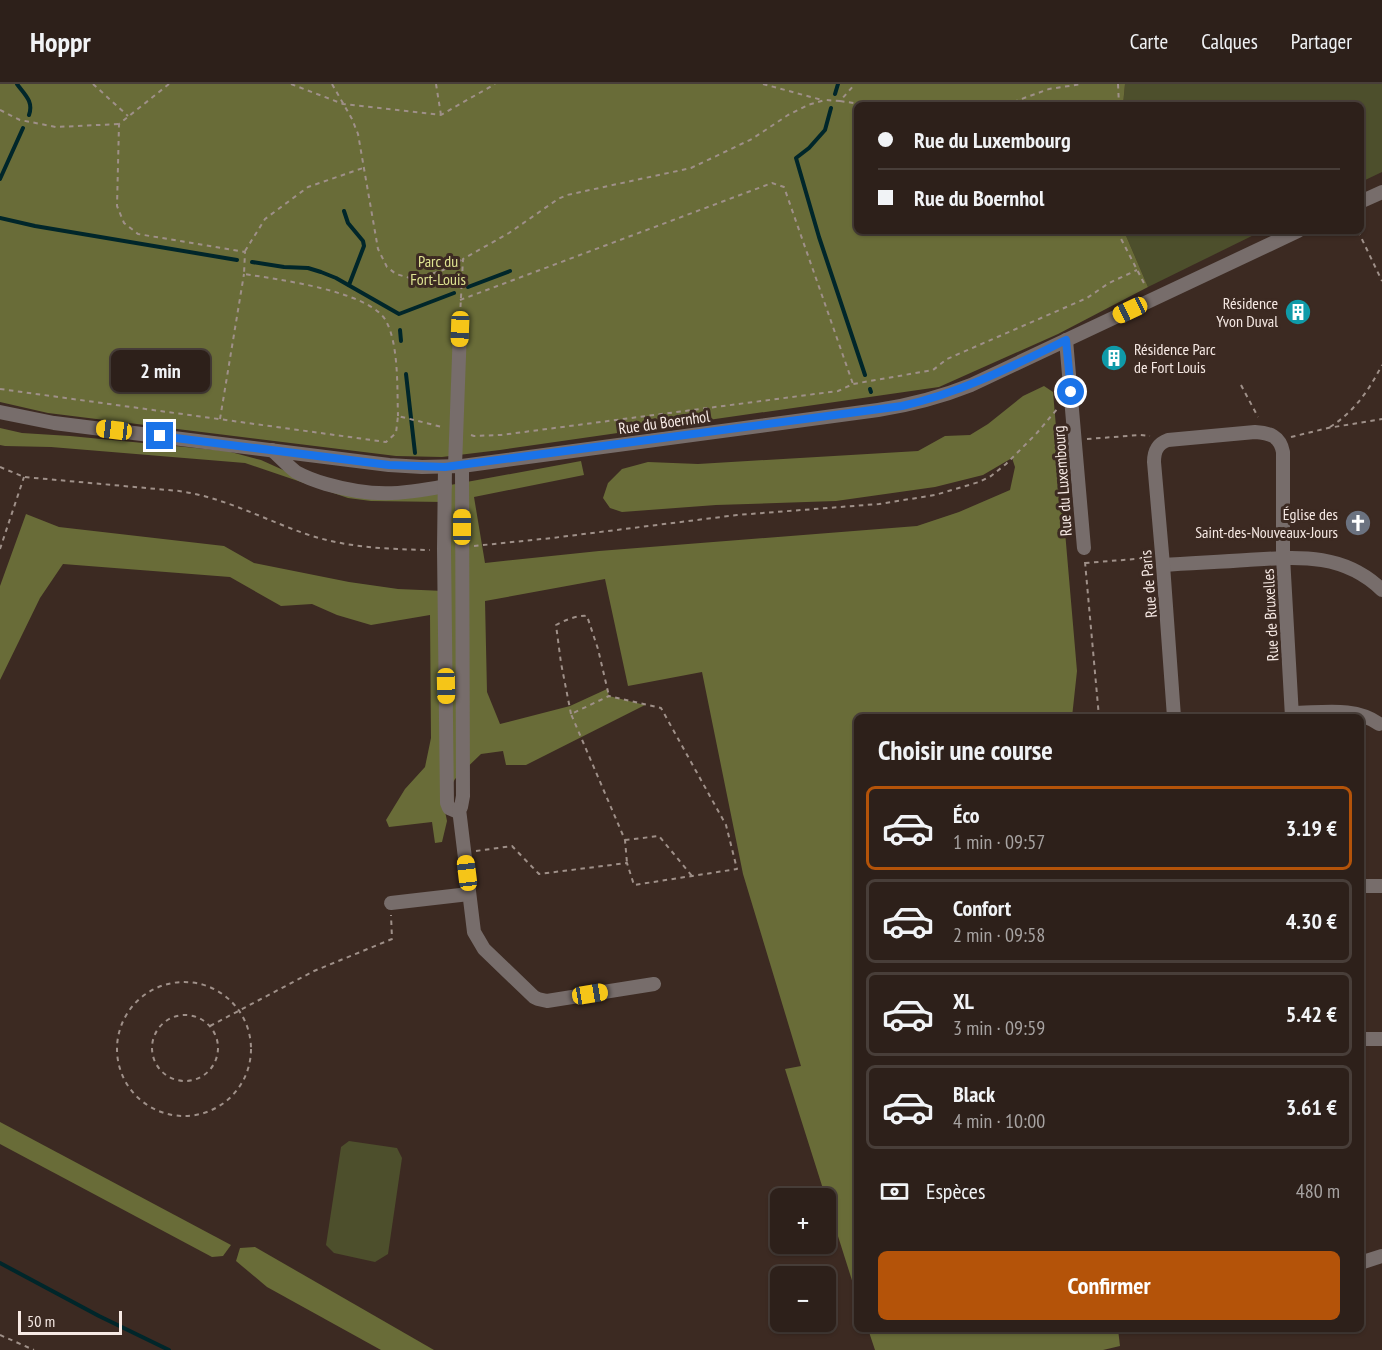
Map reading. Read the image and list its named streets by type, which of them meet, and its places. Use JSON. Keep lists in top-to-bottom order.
{
  "streets": {
    "street": [
      "Rue du Boernhol",
      "Rue du Luxembourg",
      "Rue de Paris",
      "Rue de Bruxelles"
    ]
  },
  "crossings": [
    ["Rue du Boernhol", "Rue du Luxembourg"]
  ],
  "parks": ["Parc du Fort-Louis"],
  "places": {
    "building": ["Résidence Yvon Duval", "Résidence Parc de Fort Louis"],
    "church": ["Église des Saint-des-Nouveaux-Jours"]
  },
  "scale_bar": "50 m",
  "page": {
    "header": "Hoppr",
    "nav": ["Carte", "Calques", "Partager"],
    "banner": ["Rue du Luxembourg", "Rue du Boernhol"],
    "bubble": "2 min",
    "heading": "Choisir une course",
    "list": [
      {
        "name": "Éco",
        "note": "1 min · 09:57",
        "value": "3.19 €"
      },
      {
        "name": "Confort",
        "note": "2 min · 09:58",
        "value": "4.30 €"
      },
      {
        "name": "XL",
        "note": "3 min · 09:59",
        "value": "5.42 €"
      },
      {
        "name": "Black",
        "note": "4 min · 10:00",
        "value": "3.61 €"
      }
    ],
    "pay": ["Espèces", "480 m"],
    "map_buttons": ["+", "−"],
    "buttons": "Confirmer",
    "scale": "50 m"
  }
}
